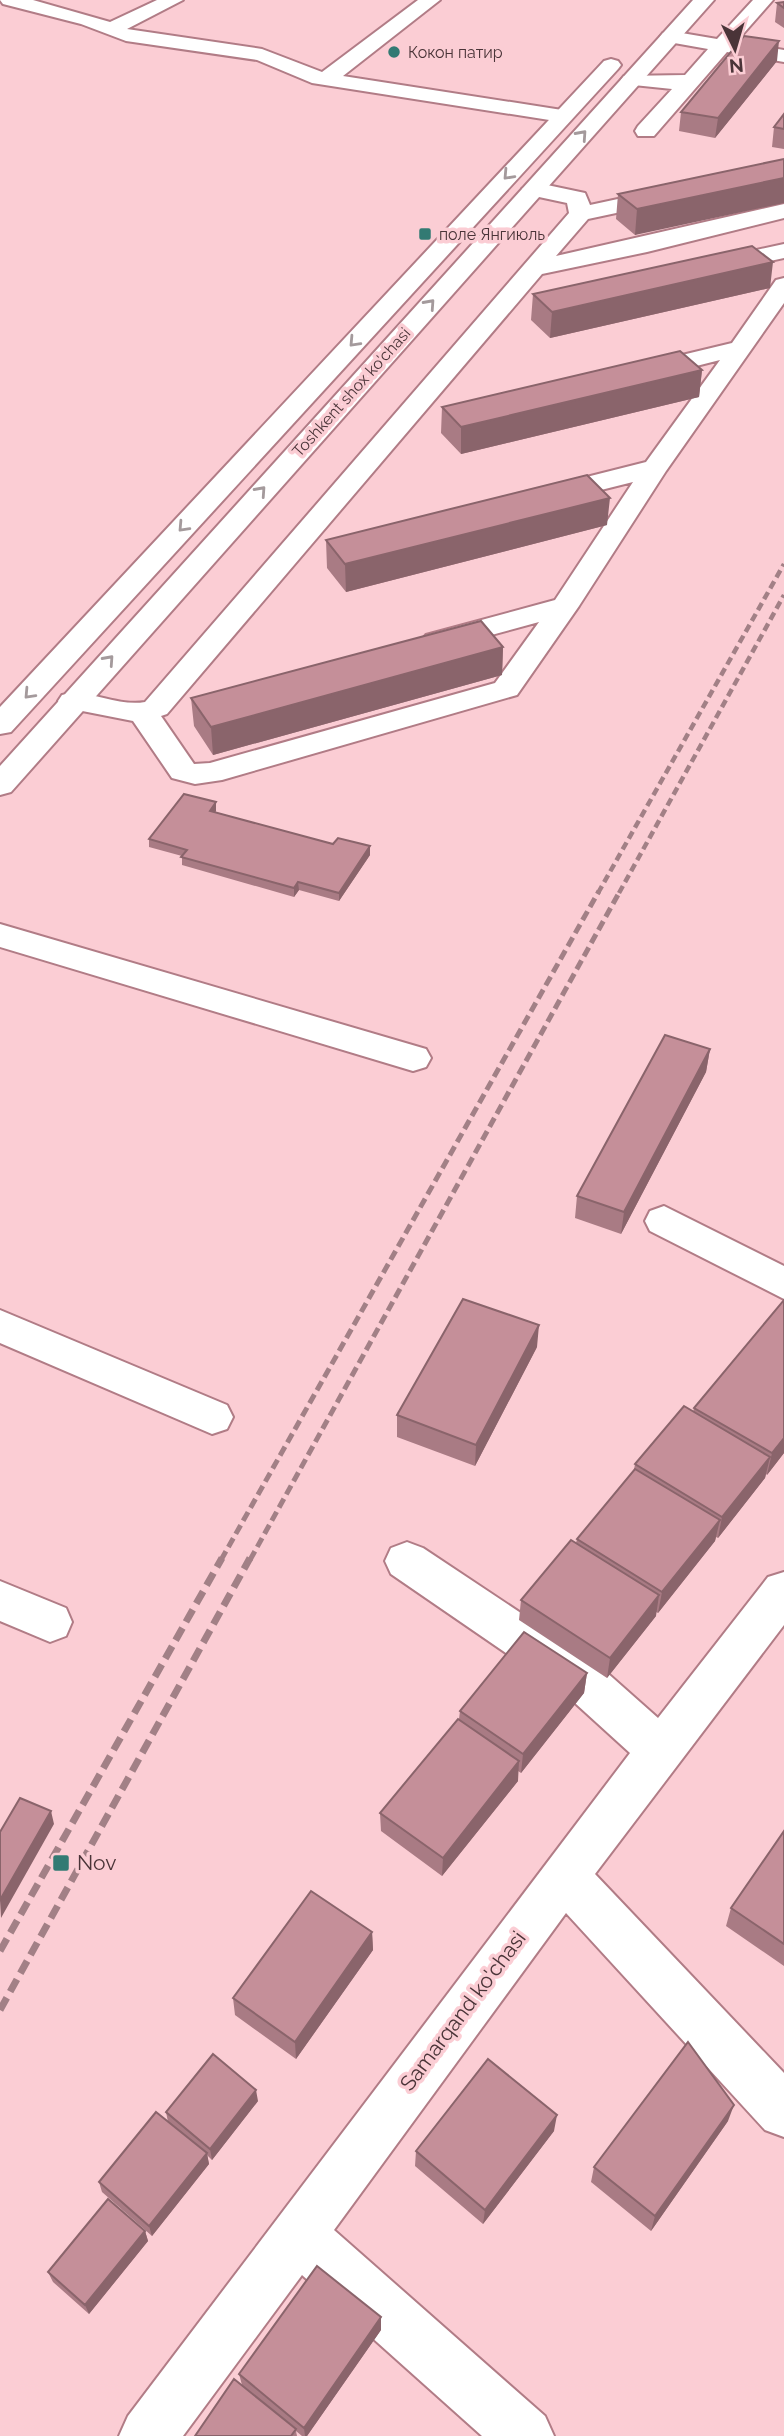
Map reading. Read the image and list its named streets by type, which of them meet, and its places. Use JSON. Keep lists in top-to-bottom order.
{
  "streets": {
    "main road": ["Toshkent shox ko'chasi", "Samarqand ko'chasi"]
  },
  "places": {
    "other": ["Кокон патир"],
    "transit": ["поле Янгиюль", "Nov"]
  },
  "north": "bottom"
}
